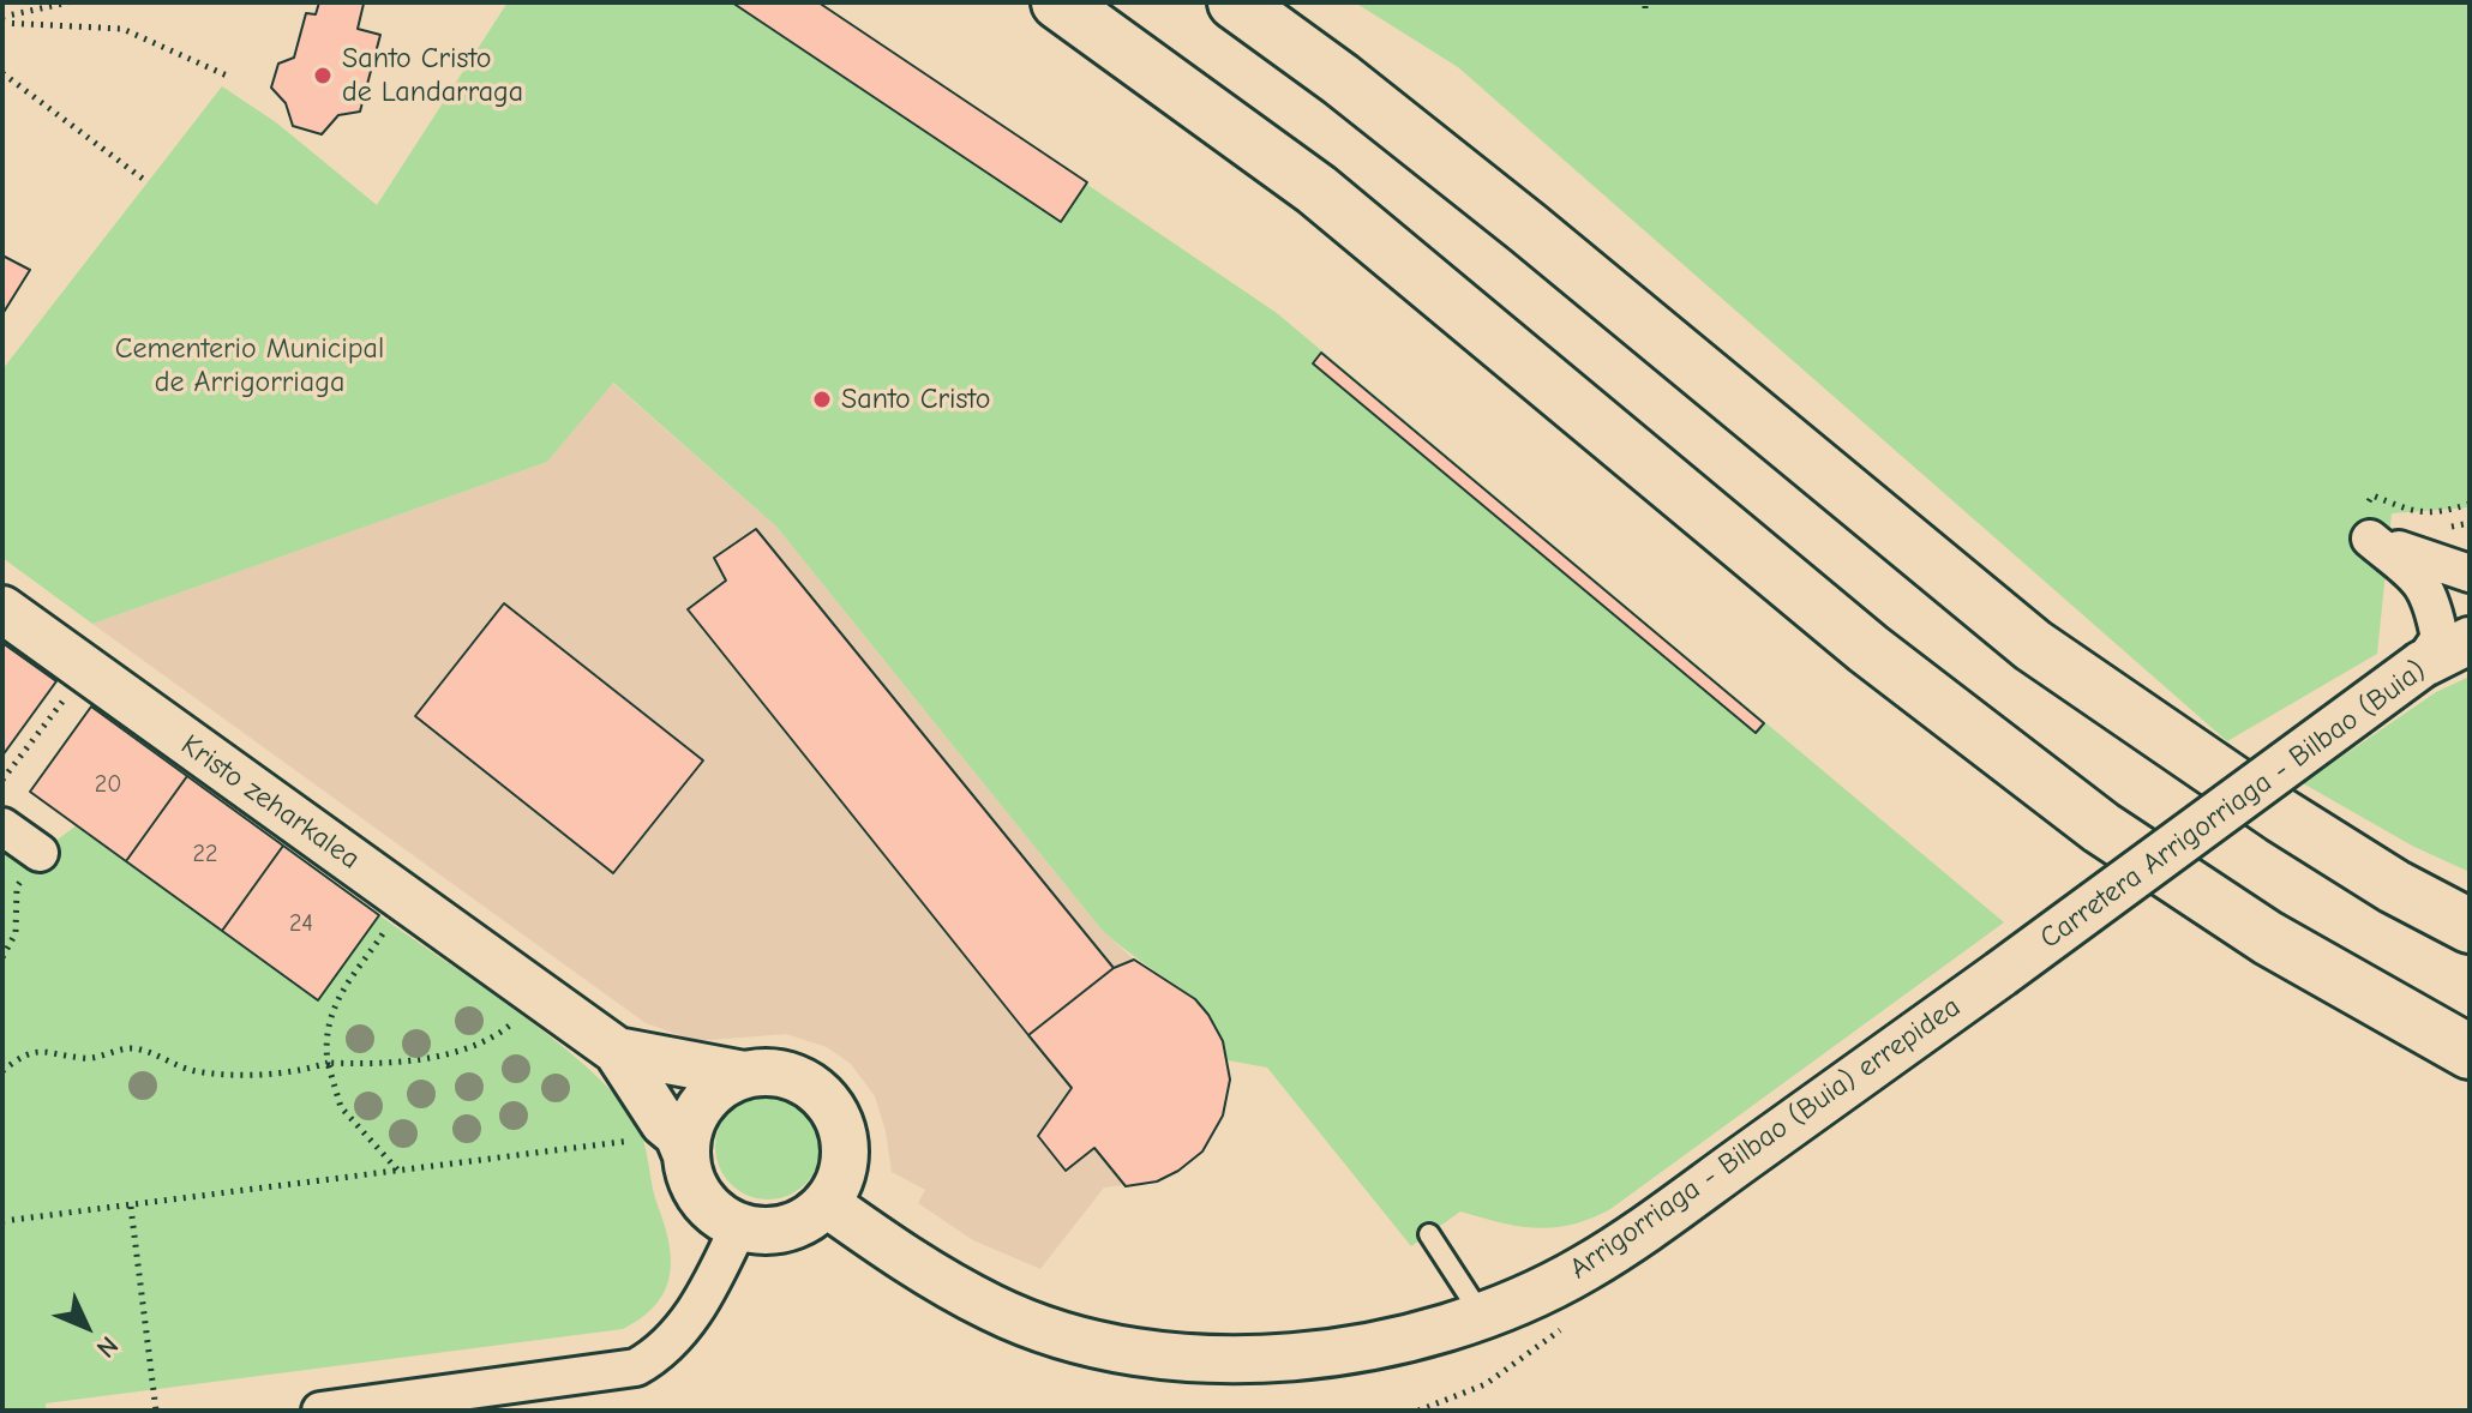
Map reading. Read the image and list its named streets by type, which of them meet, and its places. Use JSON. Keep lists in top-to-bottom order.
{
  "streets": {
    "street": ["Kristo zeharkalea", "Carretera Arrigorriaga - Bilbao (Buia)", "Arrigorriaga - Bilbao (Buia) errepidea"]
  },
  "crossings": [
    ["Carretera Arrigorriaga - Bilbao (Buia)", "Arrigorriaga - Bilbao (Buia) errepidea"]
  ],
  "parks": ["Cementerio Municipal de Arrigorriaga"],
  "places": ["Santo Cristo de Landarraga", "Santo Cristo"],
  "house_numbers": ["20", "22", "24"],
  "north": "bottom right"
}
